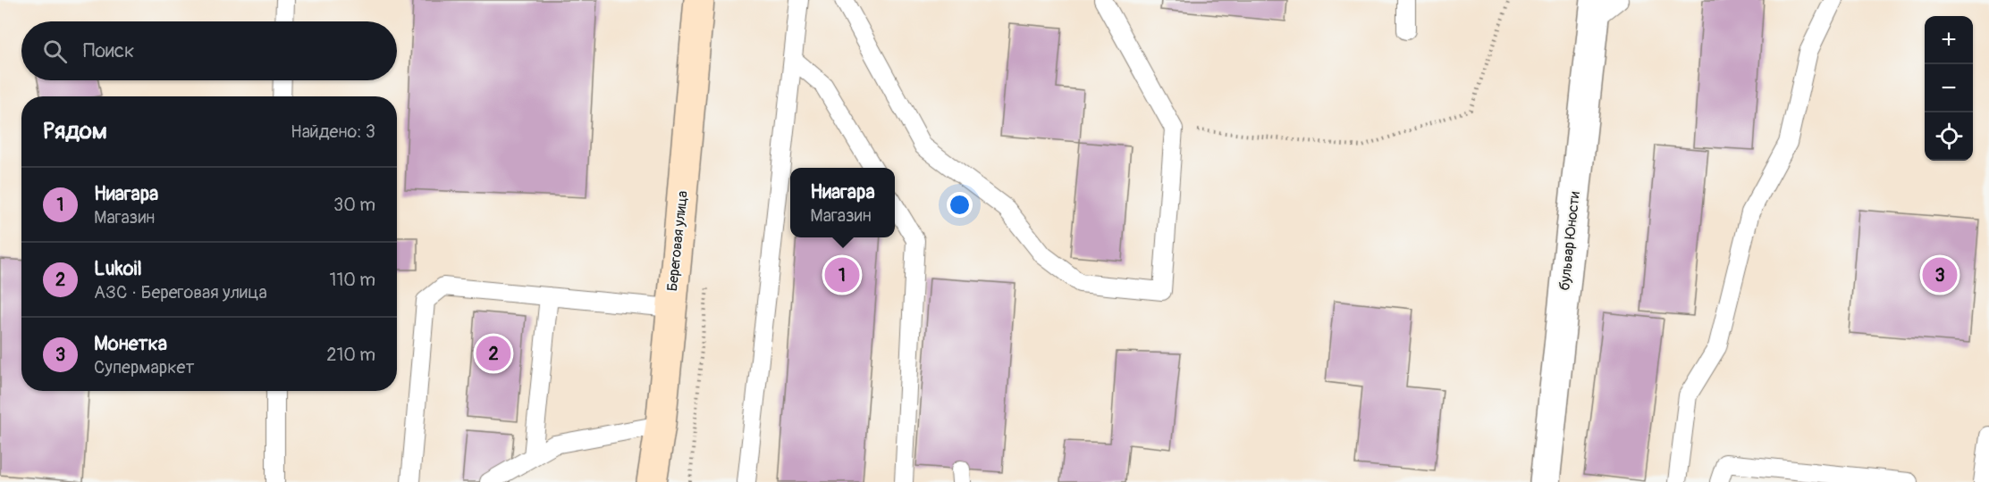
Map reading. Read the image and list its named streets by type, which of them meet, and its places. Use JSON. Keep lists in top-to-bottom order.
{
  "streets": {
    "main road": ["Береговая улица"],
    "street": ["бульвар Юности"]
  },
  "page": {
    "map_buttons": ["+", "−"],
    "search": "Поиск",
    "heading": ["Рядом", "Найдено: 3"],
    "list": [
      {
        "mark": "1",
        "name": "Ниагара",
        "note": "Магазин",
        "value": "30 m"
      },
      {
        "mark": "2",
        "name": "Lukoil",
        "note": "АЗС · Береговая улица",
        "value": "110 m"
      },
      {
        "mark": "3",
        "name": "Монетка",
        "note": "Супермаркет",
        "value": "210 m"
      }
    ],
    "popup": ["Ниагара", "Магазин"],
    "pins": ["1", "3", "2"]
  }
}
